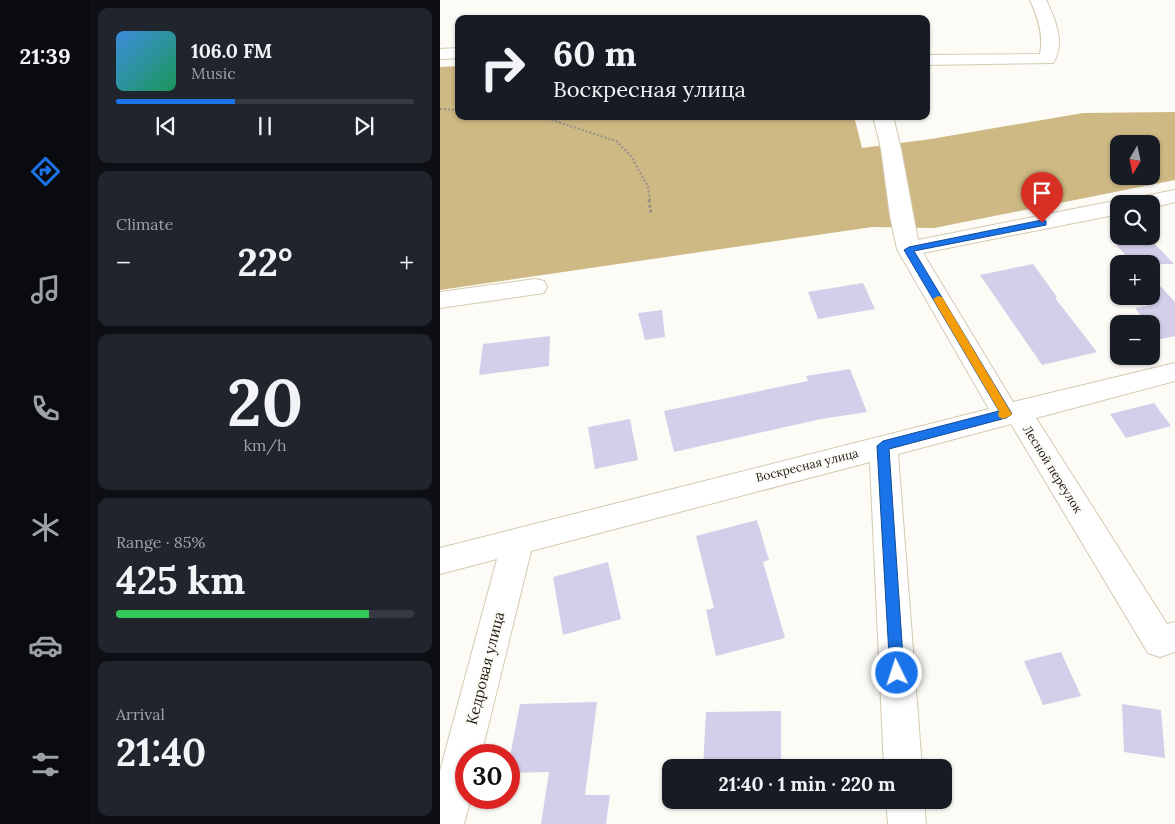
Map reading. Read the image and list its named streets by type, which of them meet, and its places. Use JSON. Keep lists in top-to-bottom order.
{
  "streets": {
    "street": ["Воскресная улица", "Лесной переулок", "Кедровая улица"]
  },
  "crossings": [
    ["Воскресная улица", "Лесной переулок"],
    ["Воскресная улица", "Кедровая улица"]
  ],
  "north": "bottom",
  "page": {
    "tabs": "21:39",
    "turn": ["60 m", "Воскресная улица"],
    "song": ["106.0 FM", "Music"],
    "map_buttons": ["+", "−"],
    "tile": [
      "Climate",
      ["20", "km/h"],
      ["Range · 85%", "425 km"],
      ["Arrival", "21:40"]
    ],
    "heat": ["−", "22°", "+"],
    "limit": "30",
    "trip": "21:40 · 1 min · 220 m"
  }
}
